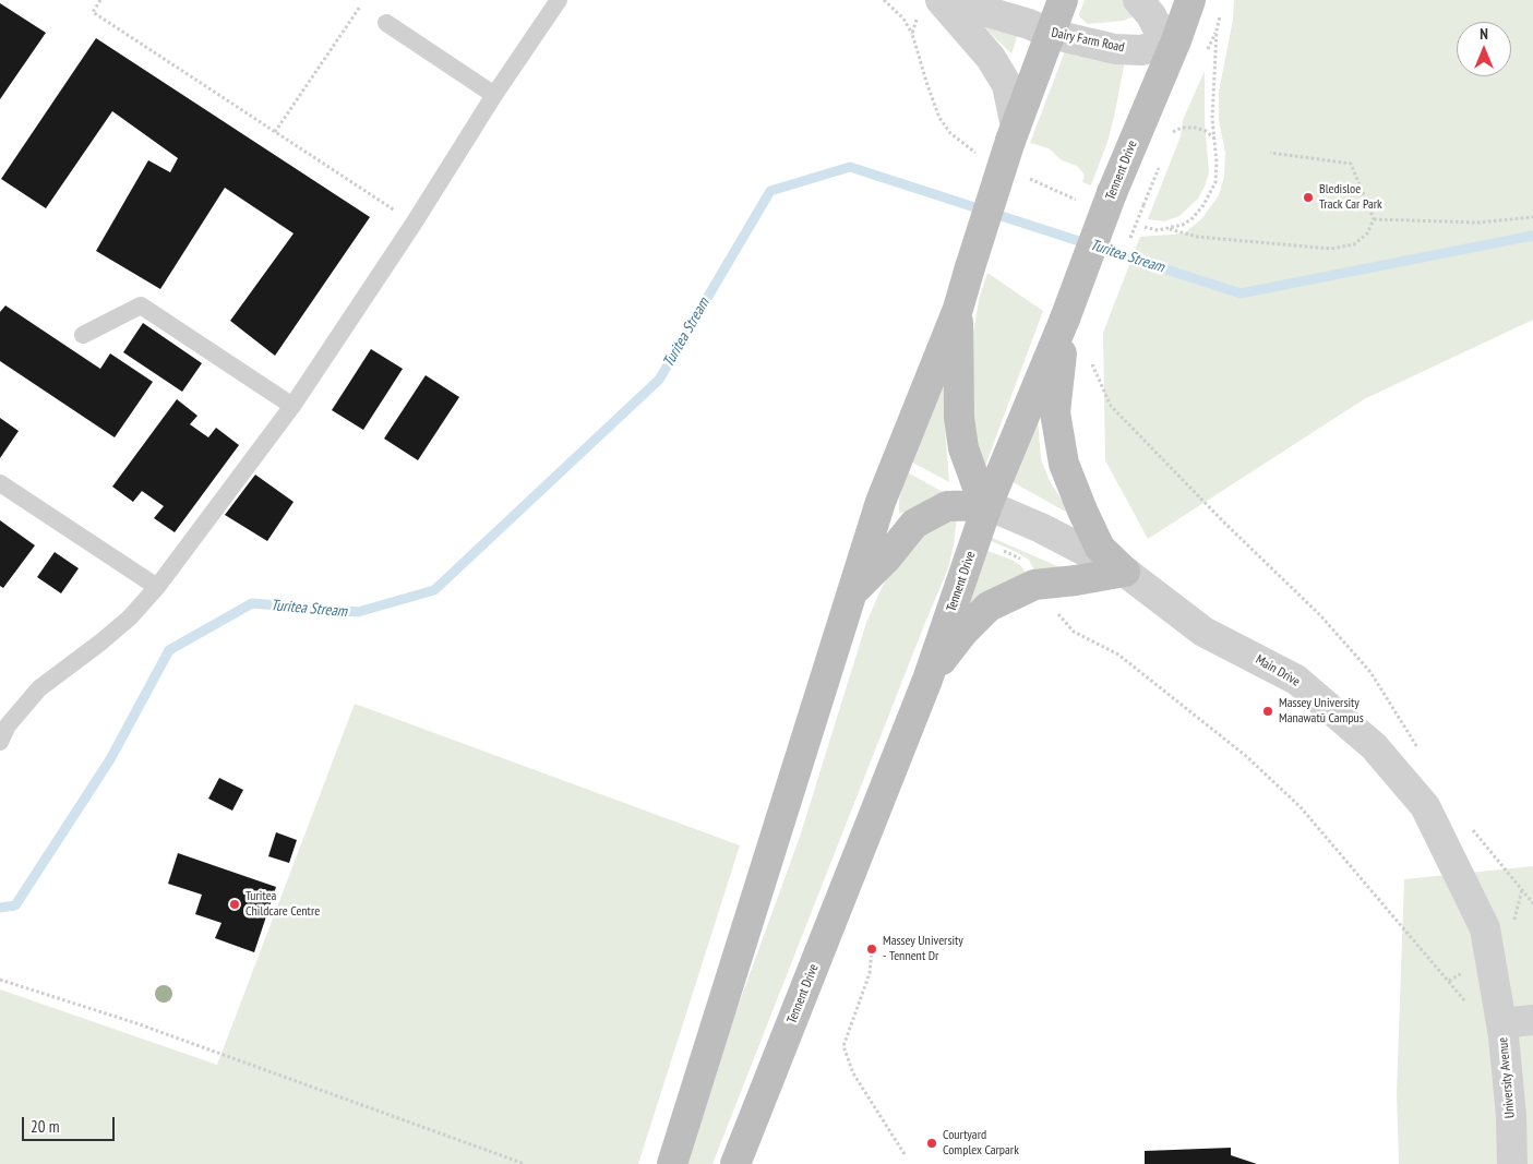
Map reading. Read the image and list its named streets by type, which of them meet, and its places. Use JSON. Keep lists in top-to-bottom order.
{
  "streets": {
    "main road": ["Tennent Drive"],
    "street": ["Dairy Farm Road", "Main Drive", "University Avenue"]
  },
  "crossings": [
    ["Dairy Farm Road", "Tennent Drive"],
    ["Tennent Drive", "Main Drive"],
    ["Main Drive", "University Avenue"]
  ],
  "water": ["Turitea Stream"],
  "places": [
    "Bledisloe Track Car Park",
    "Massey University Manawatū Campus",
    "Turitea Childcare Centre",
    "Massey University - Tennent Dr",
    "Courtyard Complex Carpark"
  ],
  "scale_bar": "20 m",
  "north": "top"
}
